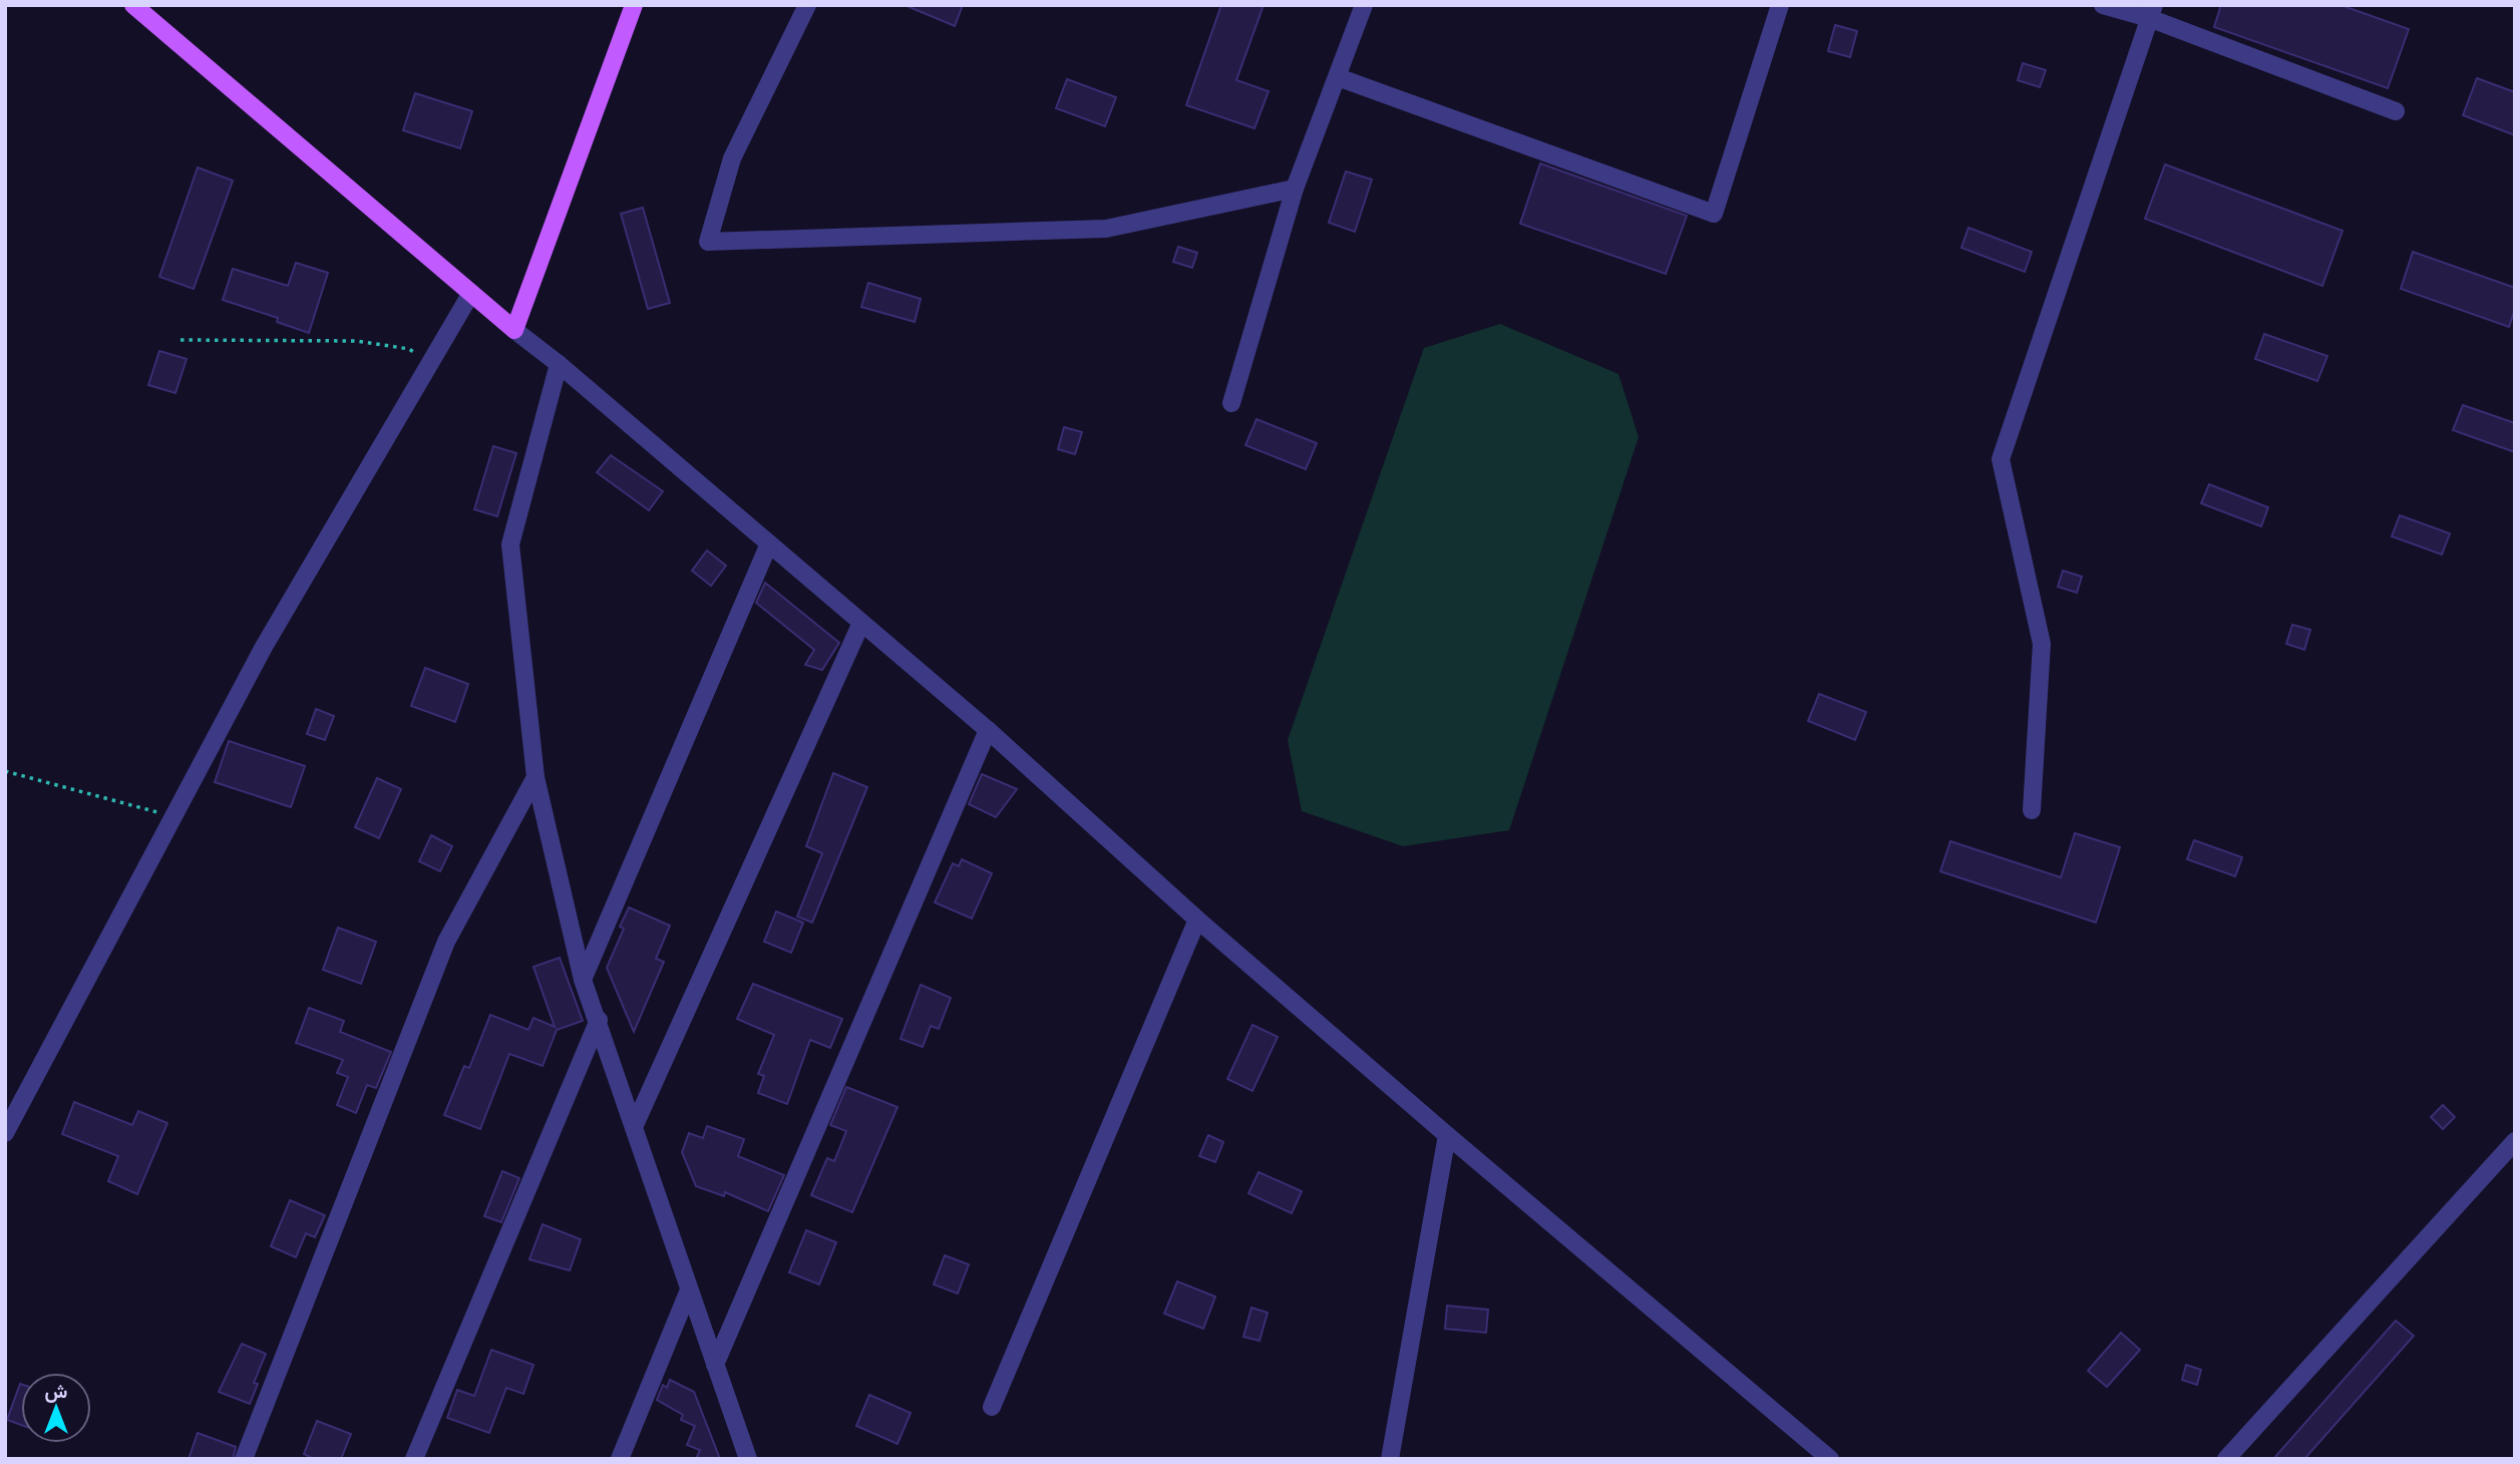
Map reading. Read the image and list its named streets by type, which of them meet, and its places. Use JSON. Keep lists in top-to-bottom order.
{
  "north": "top"
}
